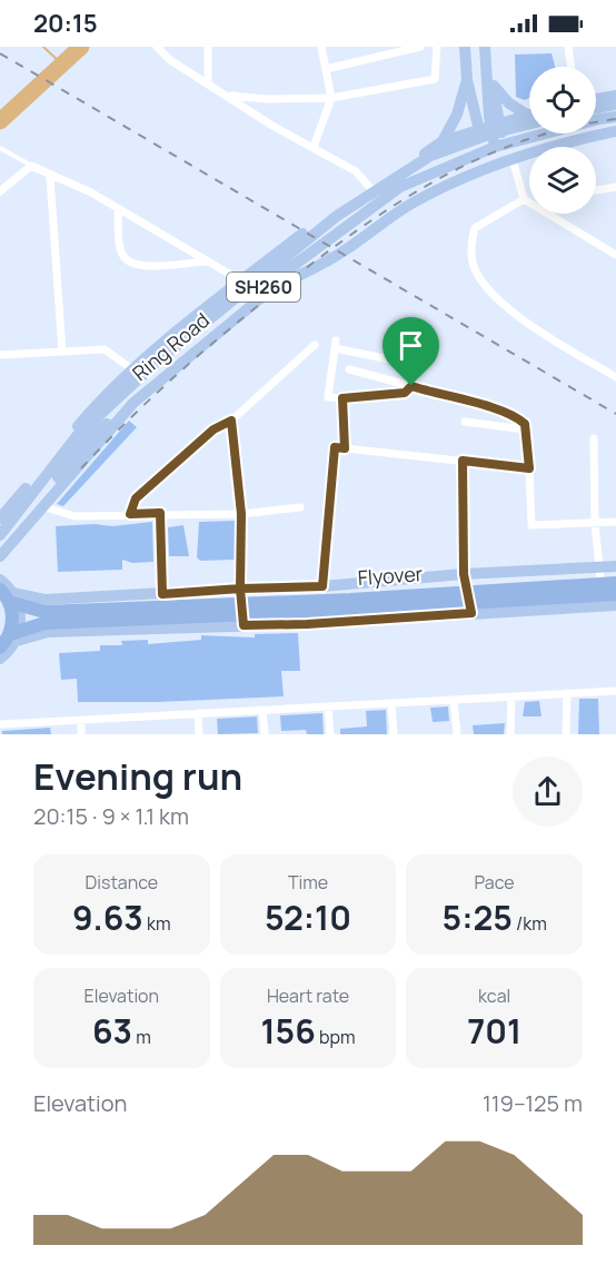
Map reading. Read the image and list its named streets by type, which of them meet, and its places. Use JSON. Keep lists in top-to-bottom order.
{
  "streets": {
    "highway": ["Flyover"],
    "main road": ["SH260", "Ring Road"]
  },
  "page": {
    "status": "20:15",
    "heading": ["Evening run", "20:15 · 9 × 1.1 km"],
    "stats": [
      ["Distance", "9.63 km"],
      ["Time", "52:10"],
      ["Pace", "5:25 /km"],
      ["Elevation", "63 m"],
      ["Heart rate", "156 bpm"],
      ["kcal", "701"]
    ],
    "chart": ["Elevation", "119–125 m"]
  }
}
